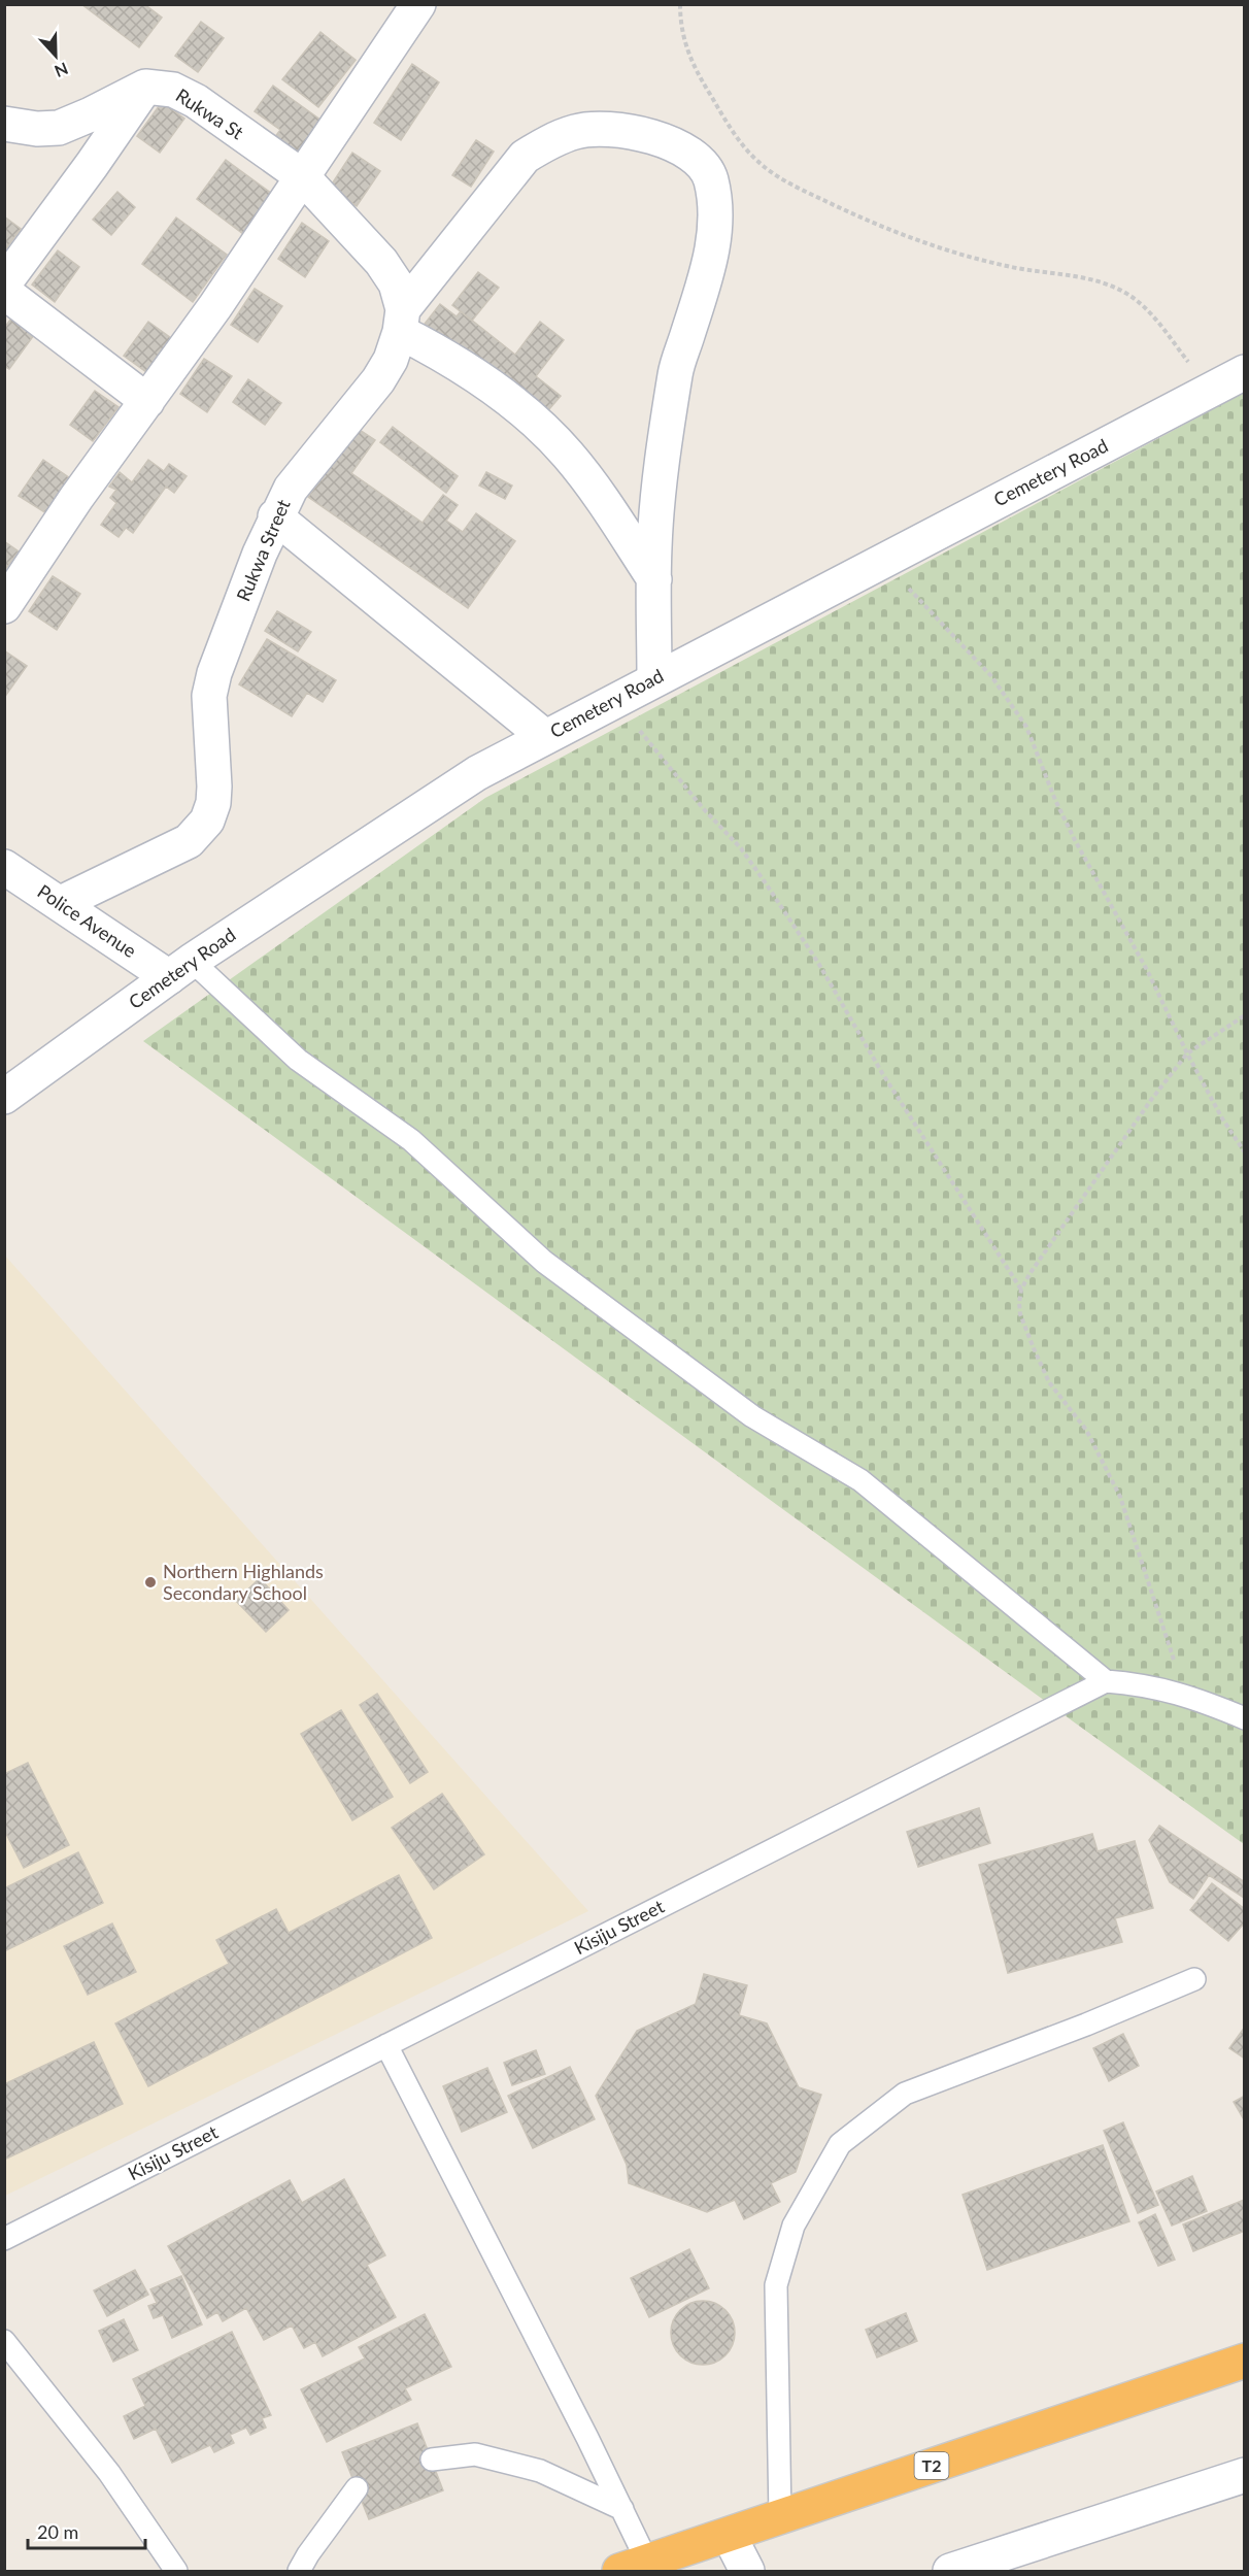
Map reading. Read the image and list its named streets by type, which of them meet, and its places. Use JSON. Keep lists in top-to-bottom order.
{
  "streets": {
    "highway": ["T2"],
    "street": [
      "Rukwa St",
      "Cemetery Road",
      "Rukwa Street",
      "Police Avenue"
    ],
    "lane": ["Kisiju Street"]
  },
  "crossings": [
    ["Cemetery Road", "Rukwa Street"],
    ["Cemetery Road", "Police Avenue"],
    ["Rukwa Street", "Police Avenue"]
  ],
  "places": ["Northern Highlands Secondary School"],
  "scale_bar": "20 m",
  "north": "bottom"
}
